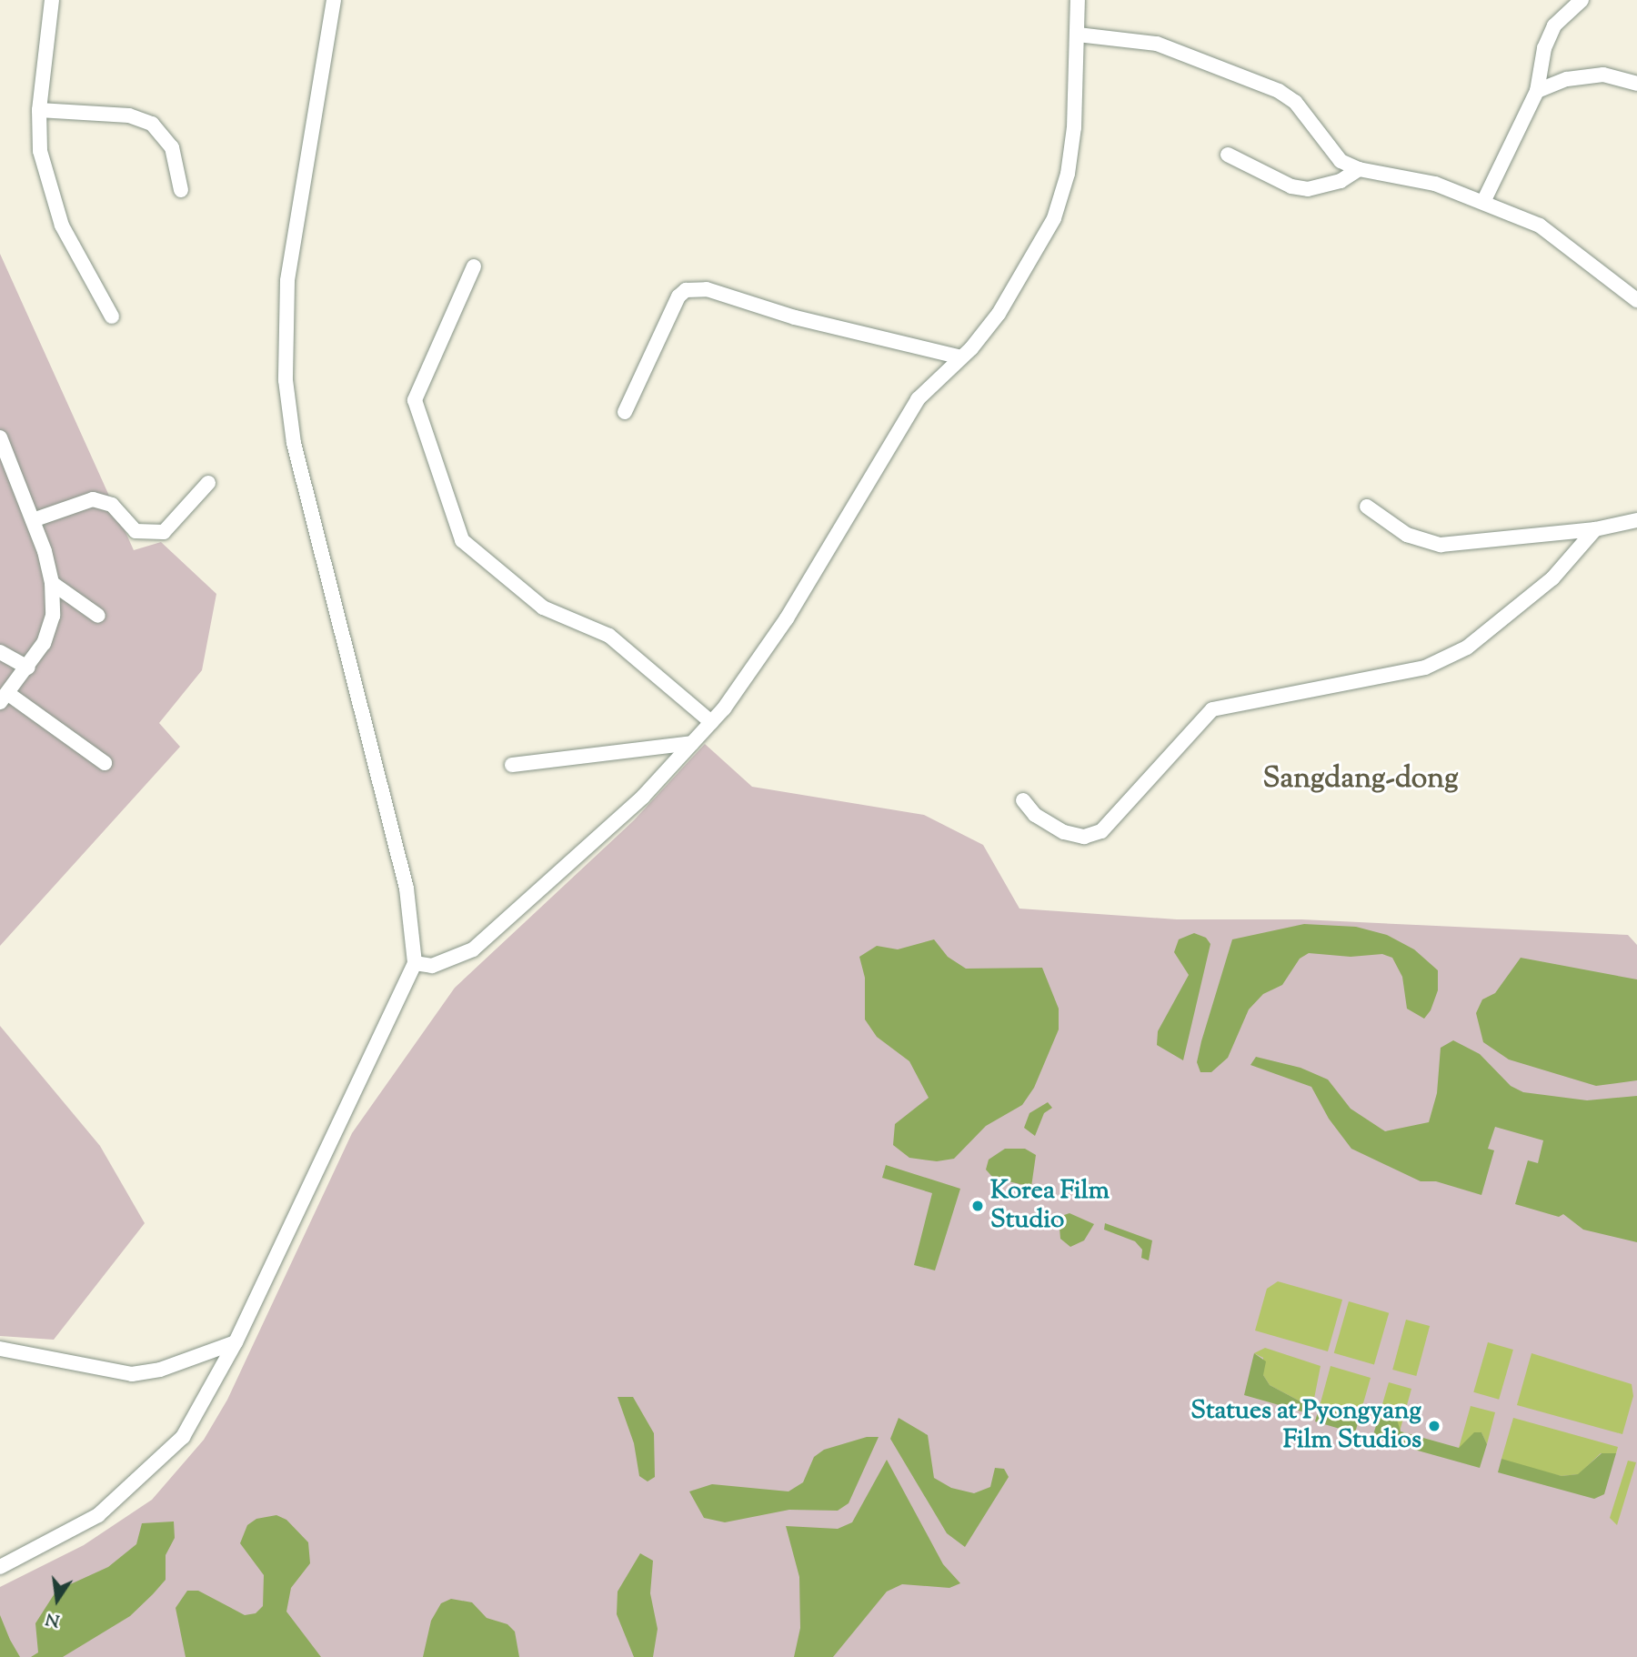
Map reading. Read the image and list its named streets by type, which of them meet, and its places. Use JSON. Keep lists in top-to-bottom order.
{
  "districts": ["Sangdang-dong"],
  "places": ["Korea Film Studio", "Statues at Pyongyang Film Studios"],
  "north": "bottom"
}
